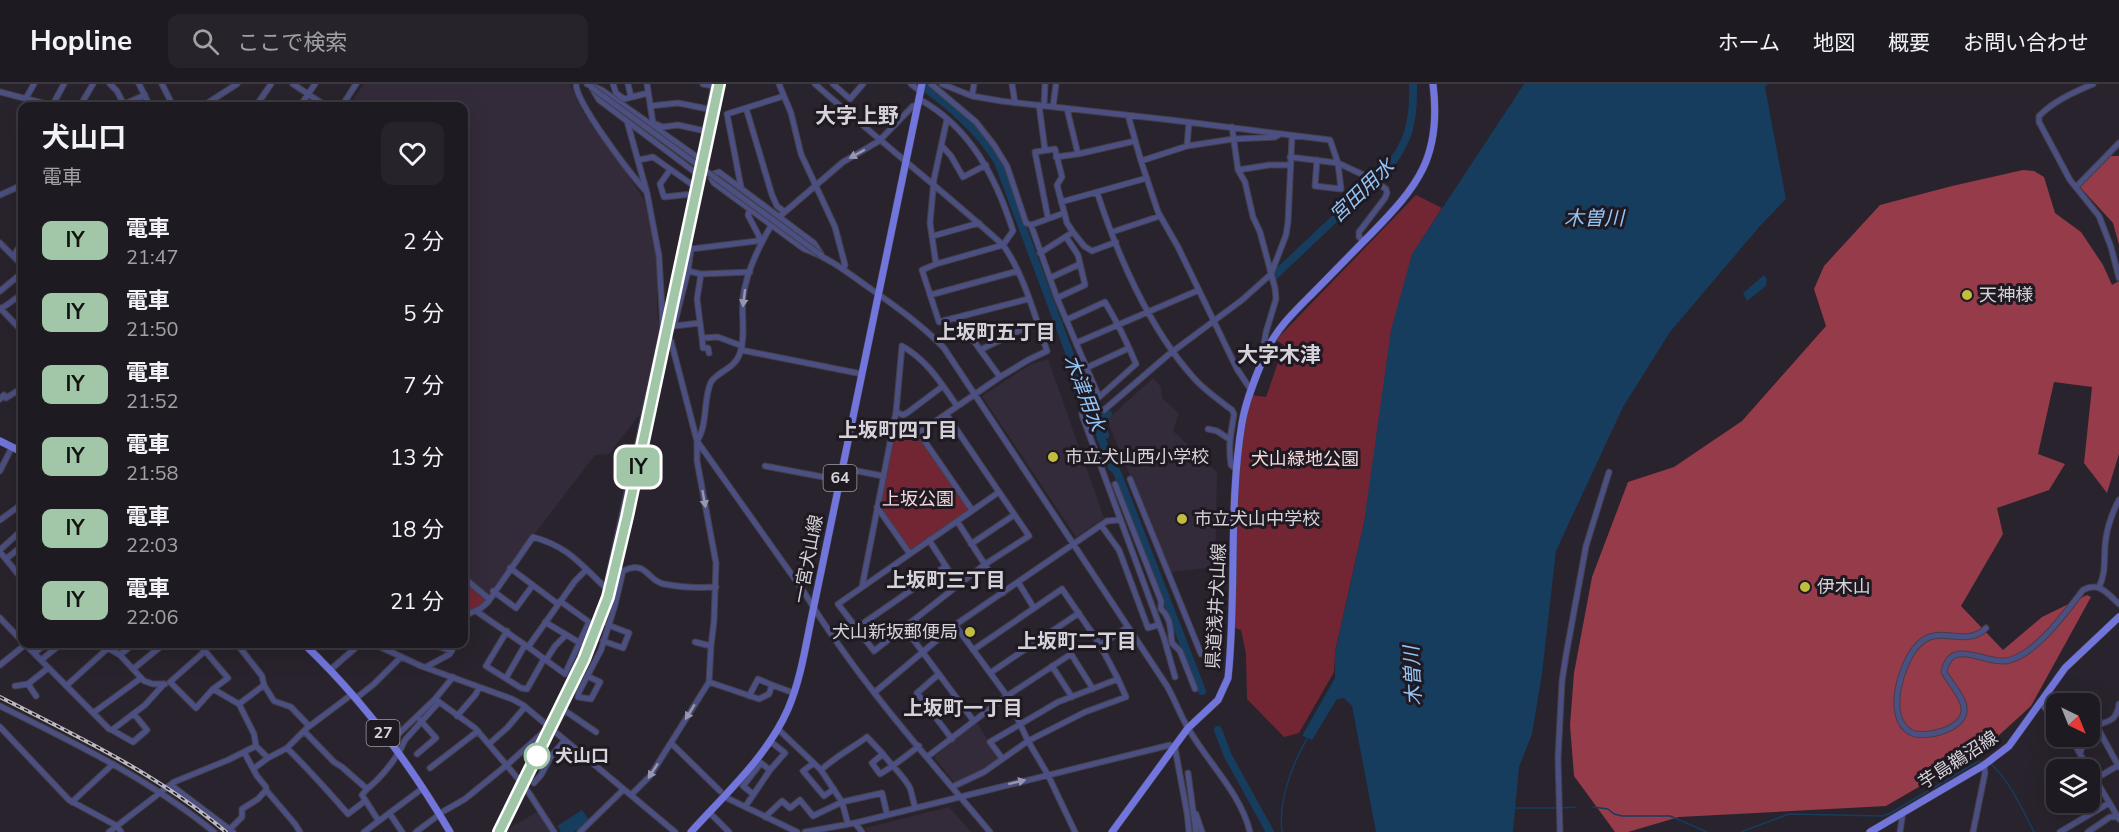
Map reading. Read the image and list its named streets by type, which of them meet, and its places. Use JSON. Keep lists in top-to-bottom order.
{
  "streets": {
    "main road": [
      "64",
      "一宮犬山線",
      "県道浅井犬山線",
      "27",
      "芋島鵜沼線"
    ]
  },
  "districts": [
    "大字上野",
    "上坂町五丁目",
    "大字木津",
    "上坂町四丁目",
    "上坂町三丁目",
    "上坂町二丁目",
    "上坂町一丁目"
  ],
  "water": ["宮田用水", "木曽川", "木津用水"],
  "parks": ["犬山緑地公園", "上坂公園"],
  "places": [
    "天神様",
    "市立犬山西小学校",
    "市立犬山中学校",
    "伊木山",
    "犬山新坂郵便局",
    "犬山口"
  ],
  "north": "bottom right",
  "page": {
    "header": "Hopline",
    "search": "ここで検索",
    "nav": [
      "ホーム",
      "地図",
      "概要",
      "お問い合わせ"
    ],
    "on_map": "IY",
    "heading": ["犬山口", "電車"],
    "list": [
      {
        "mark": "IY",
        "name": "電車",
        "note": "21:47",
        "value": "2 分"
      },
      {
        "mark": "IY",
        "name": "電車",
        "note": "21:50",
        "value": "5 分"
      },
      {
        "mark": "IY",
        "name": "電車",
        "note": "21:52",
        "value": "7 分"
      },
      {
        "mark": "IY",
        "name": "電車",
        "note": "21:58",
        "value": "13 分"
      },
      {
        "mark": "IY",
        "name": "電車",
        "note": "22:03",
        "value": "18 分"
      },
      {
        "mark": "IY",
        "name": "電車",
        "note": "22:06",
        "value": "21 分"
      }
    ]
  }
}
